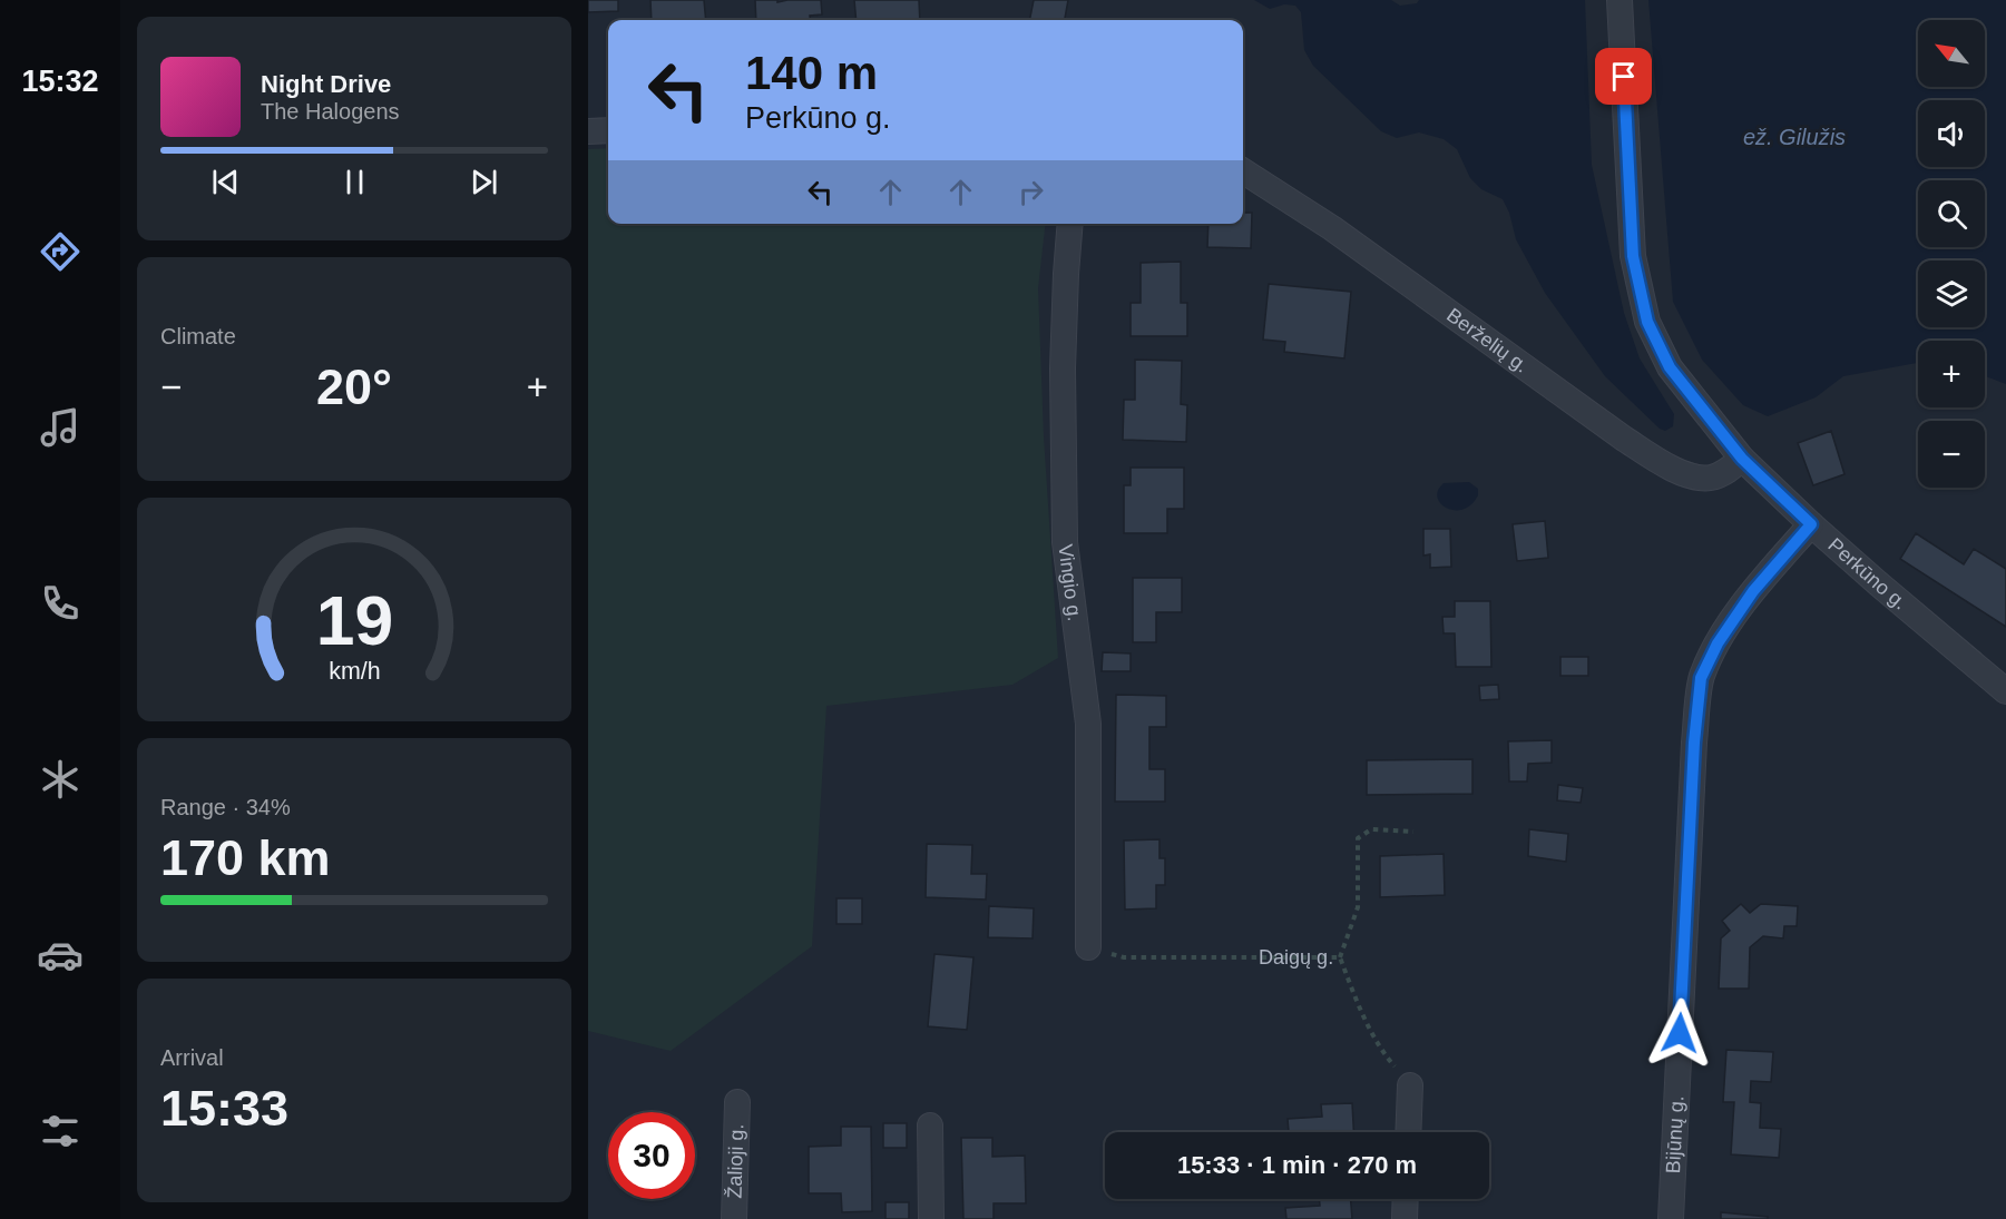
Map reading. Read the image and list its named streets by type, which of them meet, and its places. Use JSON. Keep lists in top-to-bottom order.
{
  "streets": {
    "street": [
      "Berželių g.",
      "Perkūno g.",
      "Vingio g.",
      "Bijūnų g.",
      "Žalioji g."
    ],
    "path": ["Daigų g."]
  },
  "crossings": [
    ["Berželių g.", "Perkūno g."],
    ["Perkūno g.", "Bijūnų g."],
    ["Vingio g.", "Daigų g."]
  ],
  "water": ["ež. Gilužis"],
  "north": "top left",
  "page": {
    "tabs": "15:32",
    "map_buttons": ["+", "−"],
    "turn": ["140 m", "Perkūno g."],
    "song": ["Night Drive", "The Halogens"],
    "tile": [
      "Climate",
      ["Range · 34%", "170 km"],
      ["Arrival", "15:33"]
    ],
    "heat": ["−", "20°", "+"],
    "limit": "30",
    "trip": "15:33 · 1 min · 270 m",
    "gauge": ["19", "km/h"]
  }
}
